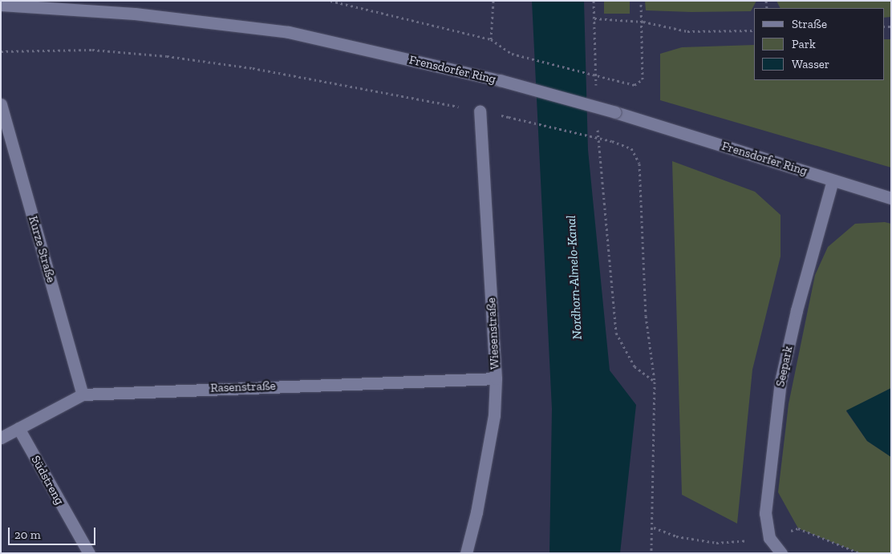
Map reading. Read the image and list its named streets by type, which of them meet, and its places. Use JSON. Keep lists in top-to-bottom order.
{
  "streets": {
    "street": [
      "Frensdorfer Ring",
      "Kurze Straße",
      "Wiesenstraße",
      "Seepark",
      "Rasenstraße",
      "Südstreng"
    ]
  },
  "crossings": [
    ["Frensdorfer Ring", "Seepark"],
    ["Kurze Straße", "Rasenstraße"],
    ["Wiesenstraße", "Rasenstraße"],
    ["Rasenstraße", "Südstreng"]
  ],
  "water": ["Nordhorn-Almelo-Kanal"],
  "legend": ["Straße", "Park", "Wasser"],
  "scale_bar": "20 m"
}
